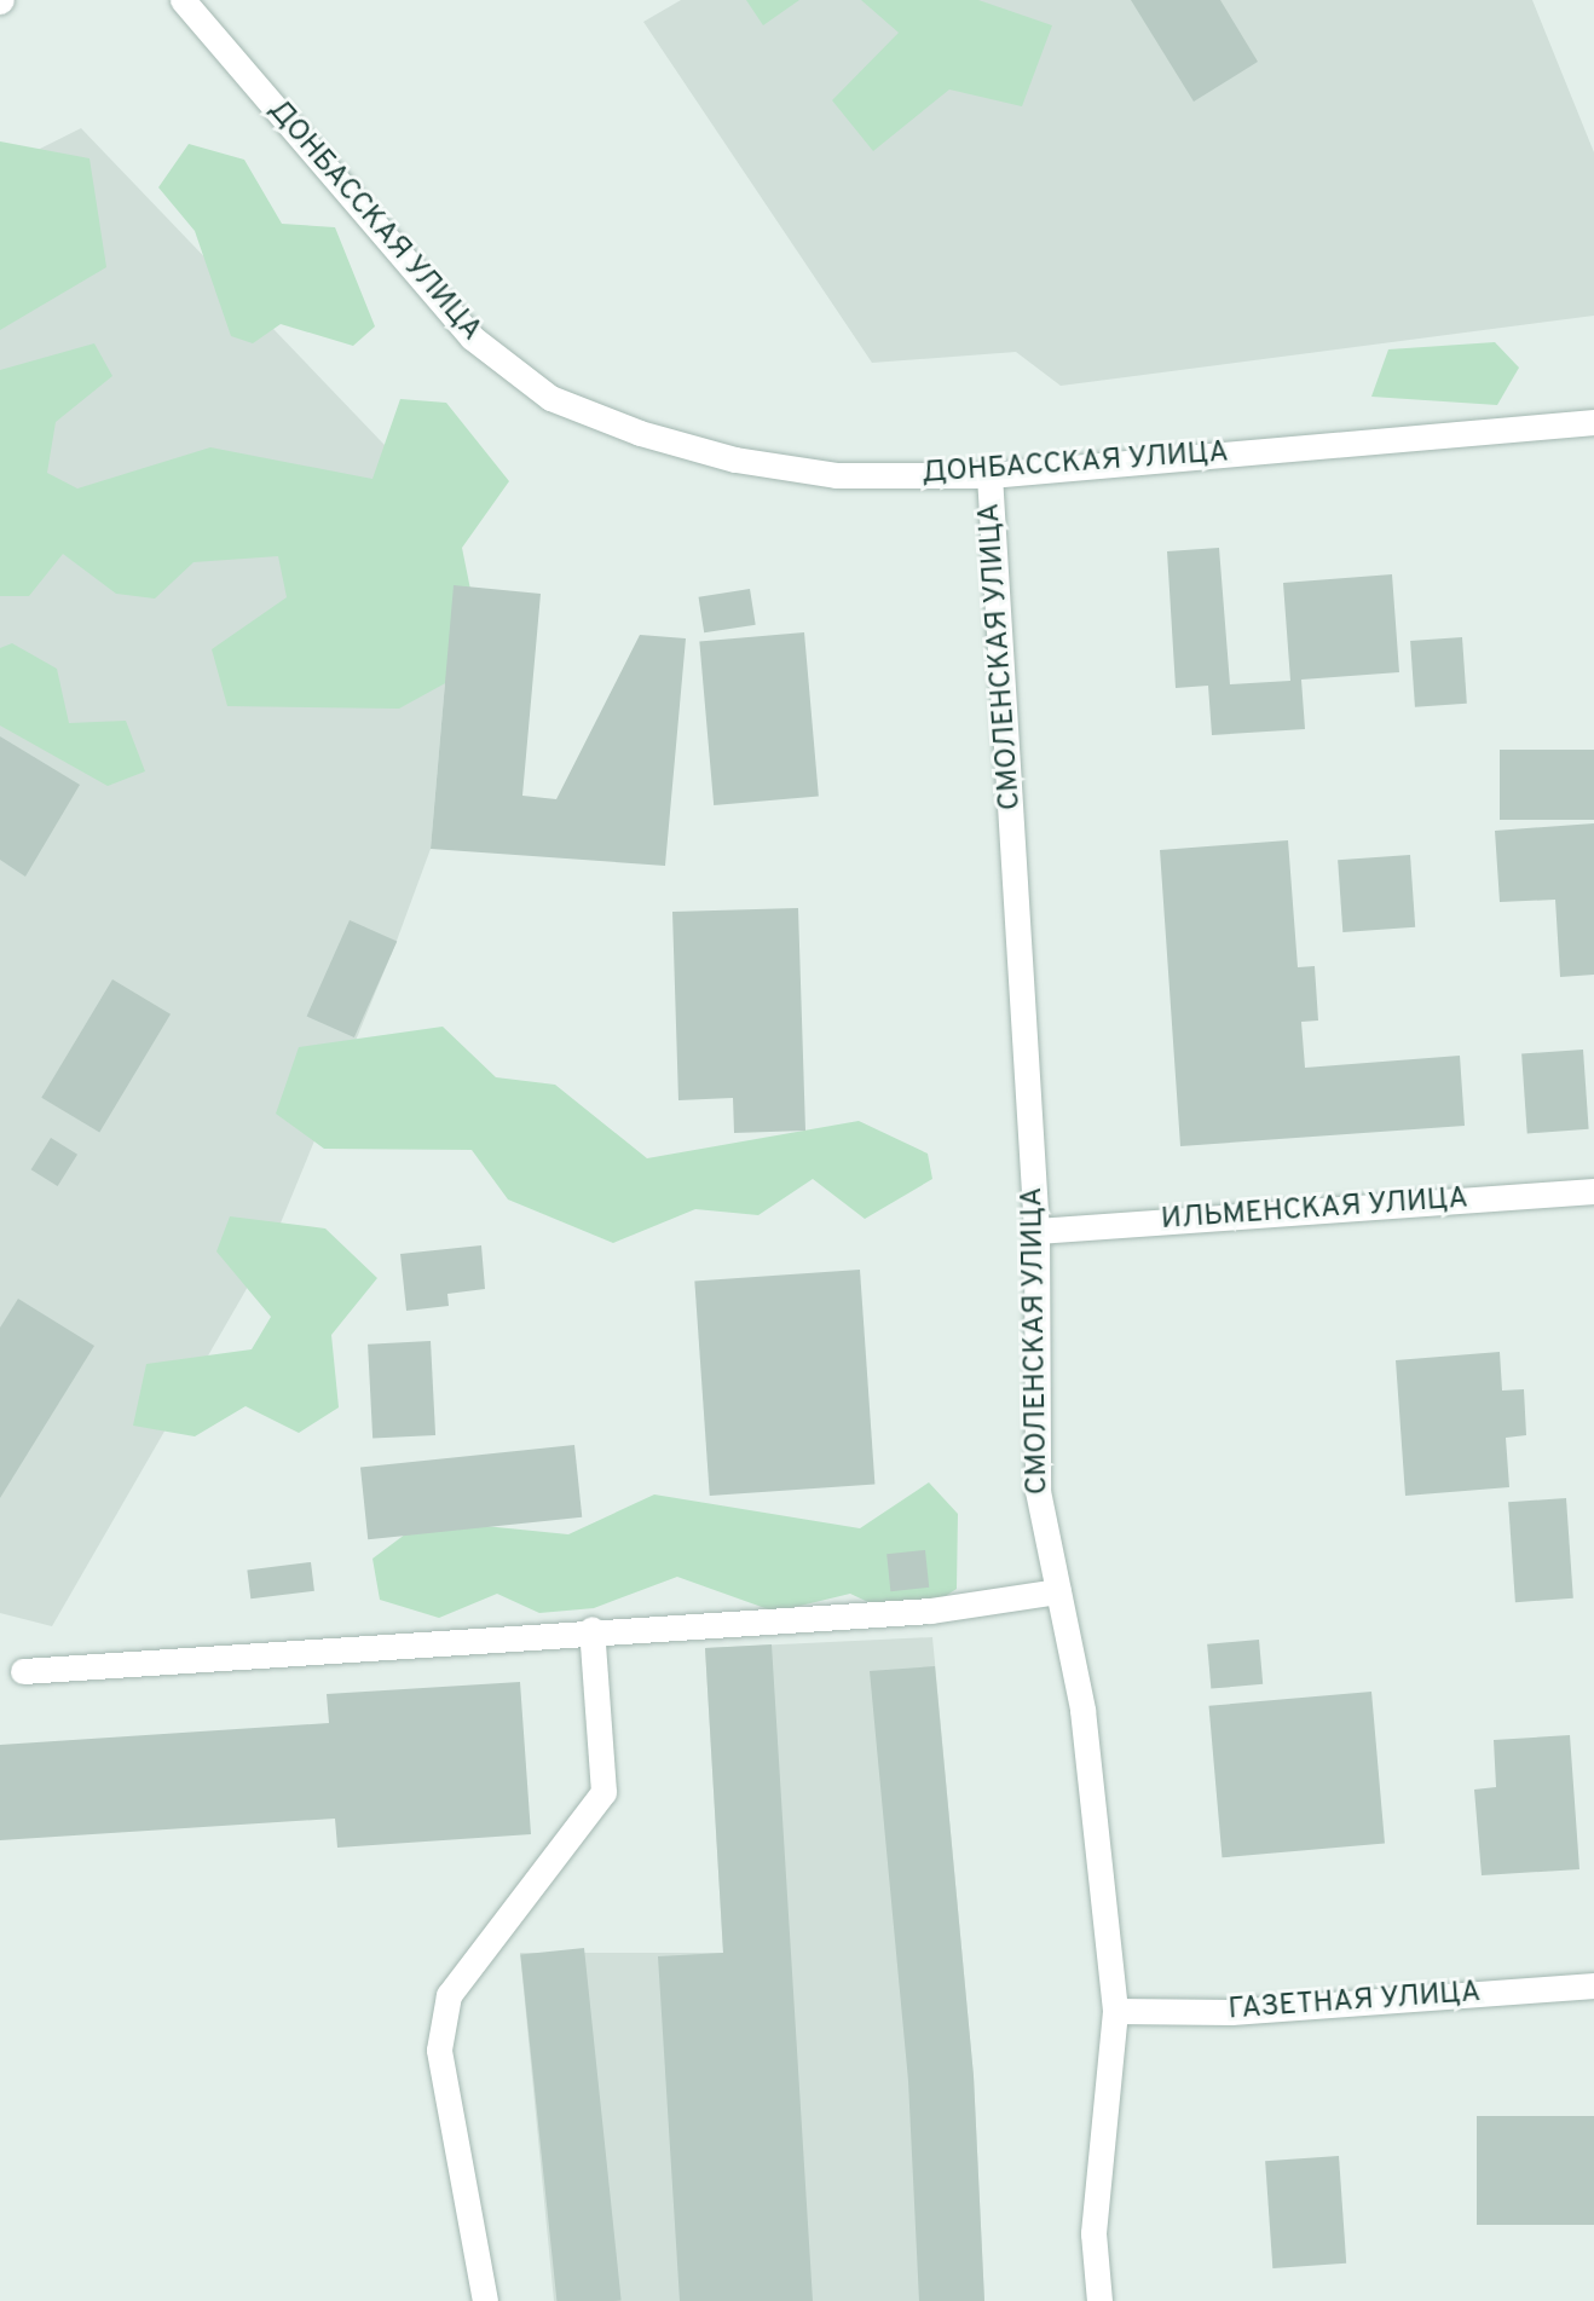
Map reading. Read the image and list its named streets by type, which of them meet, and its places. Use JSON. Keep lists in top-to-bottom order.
{
  "streets": {
    "street": [
      "ДОНБАССКАЯ УЛИЦА",
      "СМОЛЕНСКАЯ УЛИЦА",
      "ИЛЬМЕНСКАЯ УЛИЦА",
      "ГАЗЕТНАЯ УЛИЦА"
    ]
  },
  "crossings": [
    ["ДОНБАССКАЯ УЛИЦА", "СМОЛЕНСКАЯ УЛИЦА"],
    ["СМОЛЕНСКАЯ УЛИЦА", "ИЛЬМЕНСКАЯ УЛИЦА"],
    ["СМОЛЕНСКАЯ УЛИЦА", "ГАЗЕТНАЯ УЛИЦА"]
  ]
}
